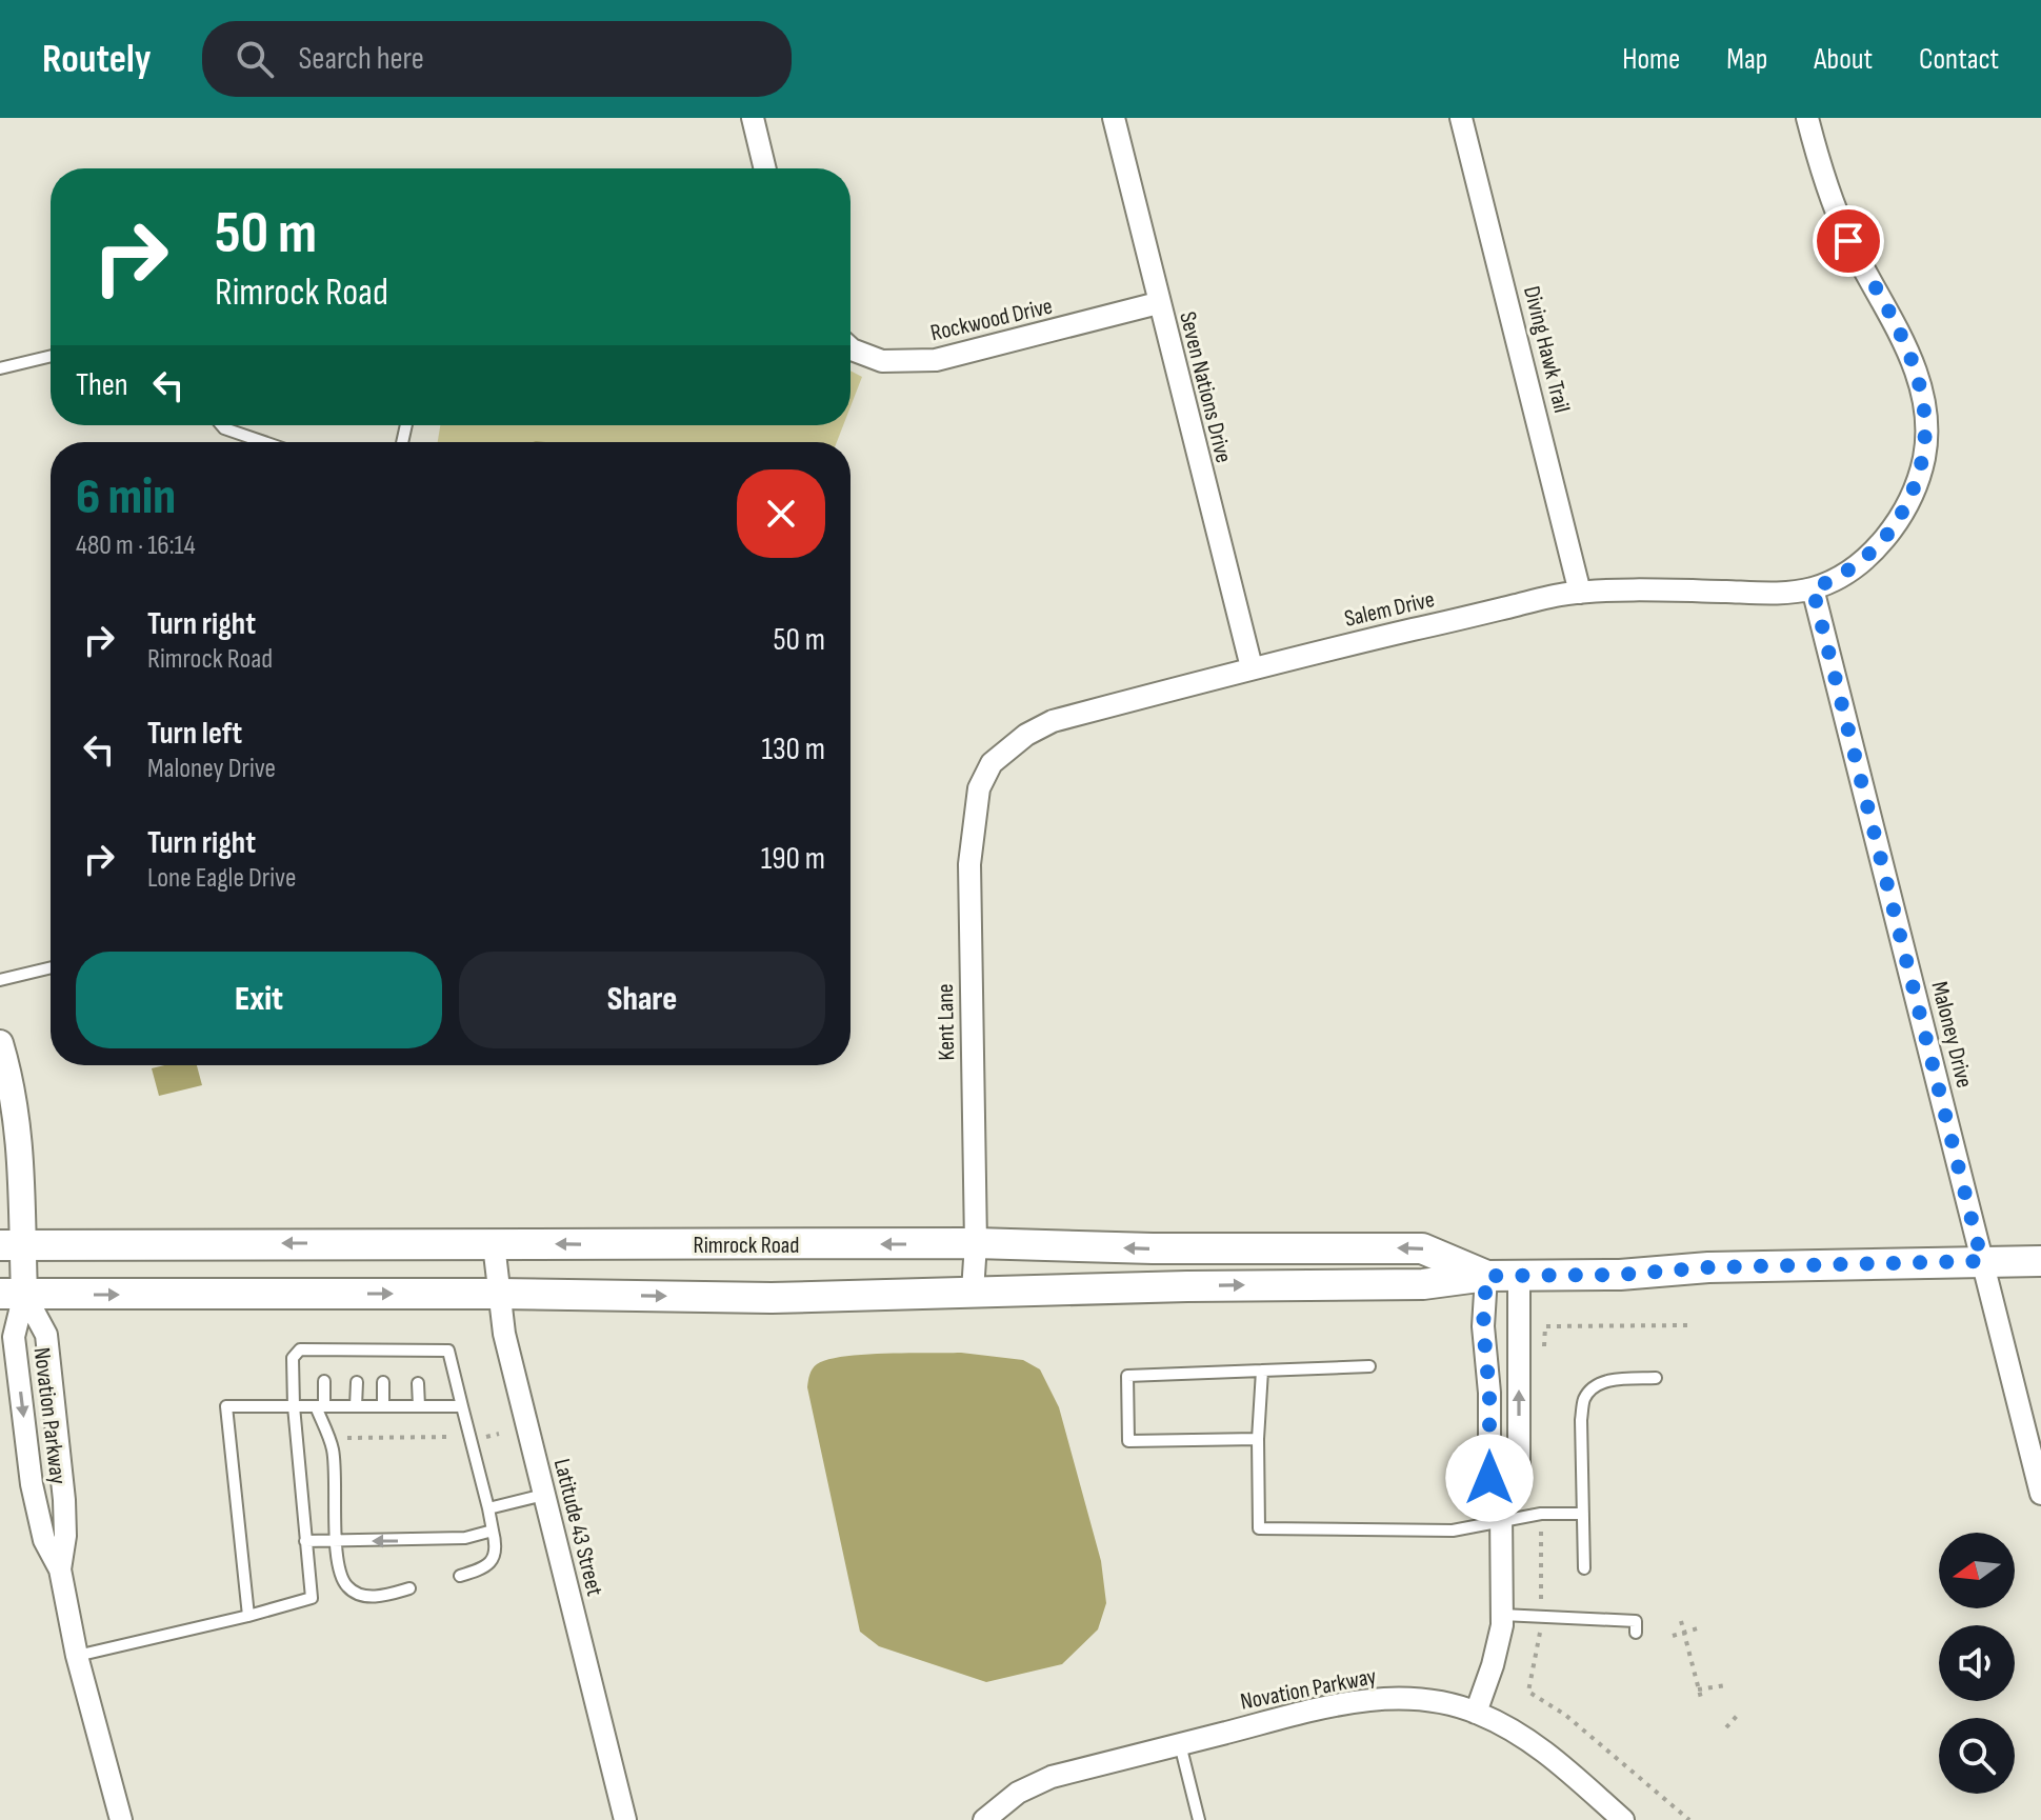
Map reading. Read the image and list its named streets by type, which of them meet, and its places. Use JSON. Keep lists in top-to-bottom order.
{
  "streets": {
    "main road": ["Rimrock Road"],
    "street": [
      "Rockwood Drive",
      "Diving Hawk Trail",
      "Seven Nations Drive",
      "Salem Drive",
      "Kent Lane",
      "Maloney Drive",
      "Novation Parkway",
      "Latitude 43 Street"
    ]
  },
  "crossings": [
    ["Rockwood Drive", "Seven Nations Drive"],
    ["Diving Hawk Trail", "Salem Drive"],
    ["Seven Nations Drive", "Salem Drive"],
    ["Salem Drive", "Kent Lane"],
    ["Salem Drive", "Maloney Drive"],
    ["Kent Lane", "Rimrock Road"],
    ["Maloney Drive", "Rimrock Road"],
    ["Rimrock Road", "Novation Parkway"],
    ["Rimrock Road", "Latitude 43 Street"]
  ],
  "north": "left",
  "page": {
    "header": "Routely",
    "search": "Search here",
    "nav": [
      "Home",
      "Map",
      "About",
      "Contact"
    ],
    "turn": ["50 m", "Rimrock Road"],
    "then": "Then",
    "heading": ["6 min", "480 m · 16:14"],
    "list": [
      {
        "name": "Turn right",
        "note": "Rimrock Road",
        "value": "50 m"
      },
      {
        "name": "Turn left",
        "note": "Maloney Drive",
        "value": "130 m"
      },
      {
        "name": "Turn right",
        "note": "Lone Eagle Drive",
        "value": "190 m"
      }
    ],
    "buttons": ["Exit", "Share"]
  }
}
